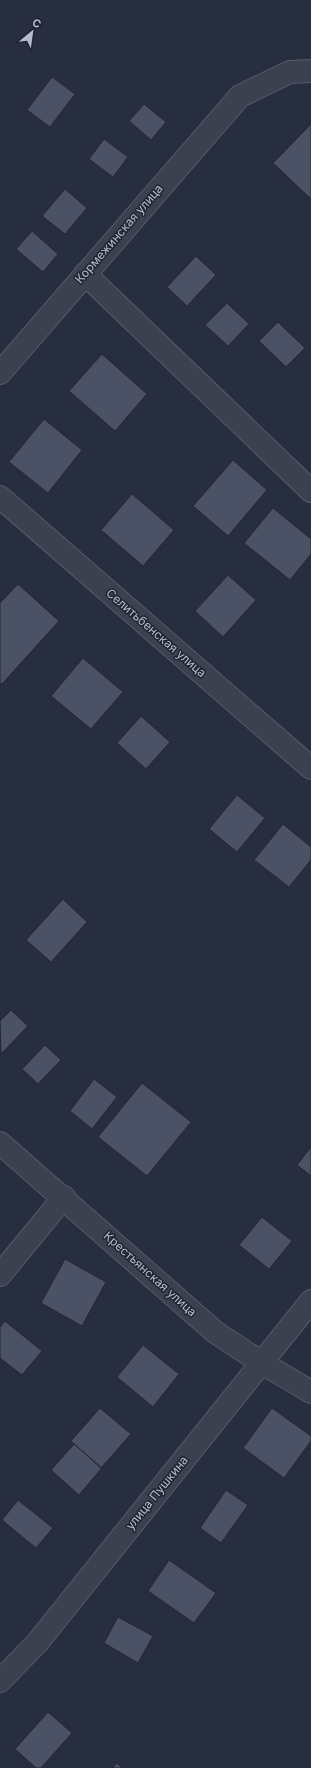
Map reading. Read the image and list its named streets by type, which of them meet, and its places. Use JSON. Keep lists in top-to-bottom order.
{
  "streets": {
    "street": [
      "Кормежинская улица",
      "Селитьбенская улица",
      "Крестьянская улица",
      "улица Пушкина"
    ]
  },
  "crossings": [
    ["Крестьянская улица", "улица Пушкина"]
  ],
  "north": "top right"
}
